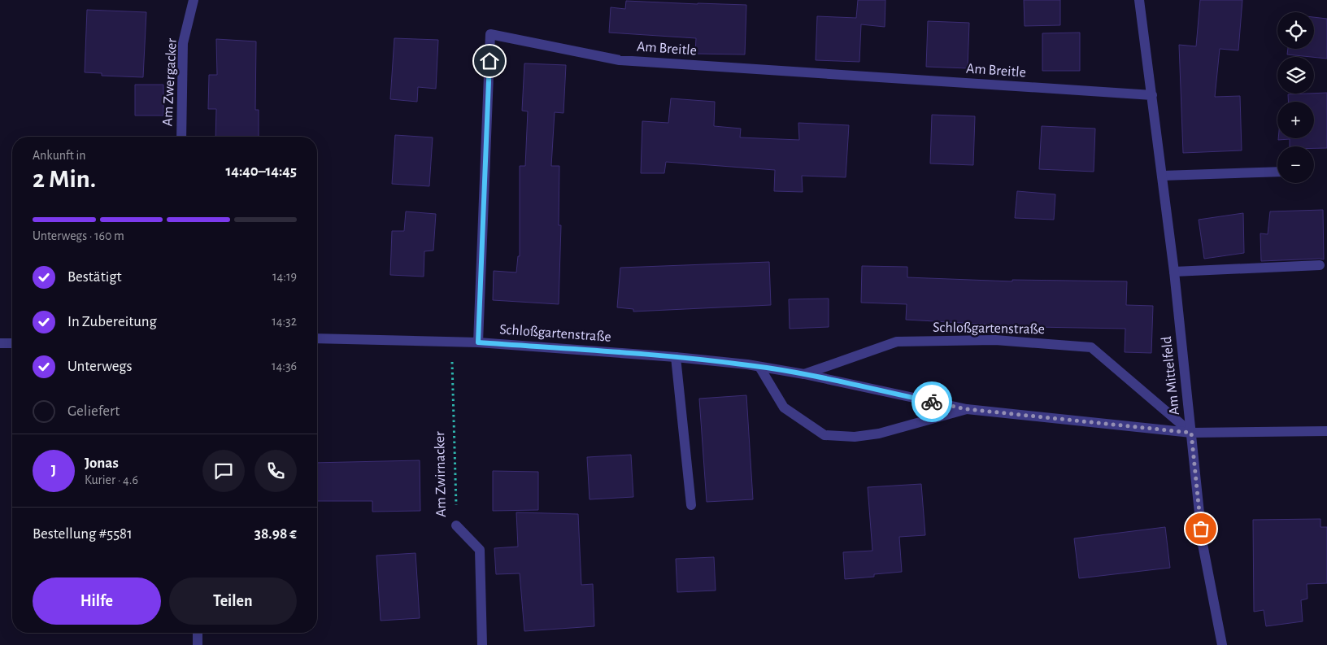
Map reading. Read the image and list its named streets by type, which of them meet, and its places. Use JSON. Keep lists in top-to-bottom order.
{
  "streets": {
    "street": [
      "Am Breitle",
      "Am Zwergacker",
      "Schloßgartenstraße",
      "Am Mittelfeld",
      "Am Zwirnacker"
    ]
  },
  "crossings": [
    ["Am Breitle", "Schloßgartenstraße"],
    ["Am Breitle", "Am Mittelfeld"],
    ["Schloßgartenstraße", "Am Mittelfeld"],
    ["Schloßgartenstraße", "Am Zwirnacker"]
  ],
  "page": {
    "map_buttons": ["+", "−"],
    "heading": ["2 Min.", "Ankunft in", "14:40–14:45"],
    "panel": [
      "Jonas",
      "Kurier · 4.6",
      "Bestellung #5581",
      "38.98 €"
    ],
    "bar": "Unterwegs · 160 m",
    "list": [
      ["Bestätigt", "14:19"],
      ["In Zubereitung", "14:32"],
      ["Unterwegs", "14:36"],
      "Geliefert"
    ],
    "round": "J",
    "buttons": ["Hilfe", "Teilen"]
  }
}
